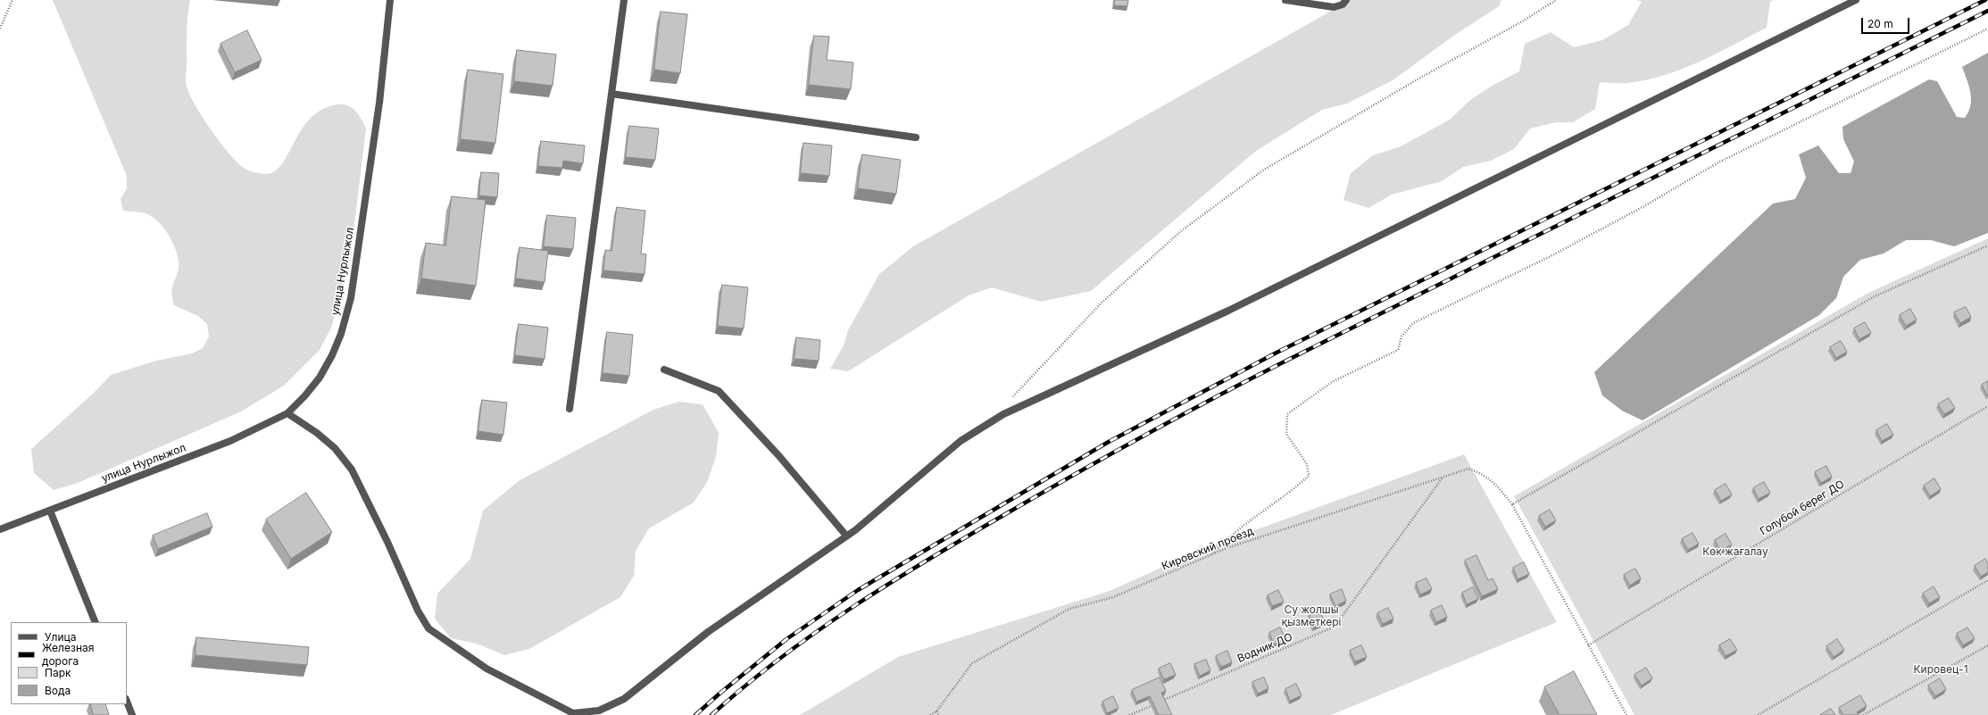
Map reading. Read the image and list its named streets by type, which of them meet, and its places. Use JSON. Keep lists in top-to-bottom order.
{
  "streets": {
    "street": ["улица Нурлыжол"],
    "path": ["Голубой берег ДО", "Кировский проезд", "Водник ДО"]
  },
  "crossings": [
    ["Голубой берег ДО", "Кировский проезд"],
    ["Кировский проезд", "Водник ДО"]
  ],
  "parks": ["Көк жағалау", "Су жолшы қызметкері", "Кировец-1"],
  "legend": [
    "Улица",
    "Железная дорога",
    "Парк",
    "Вода"
  ],
  "scale_bar": "20 m"
}
